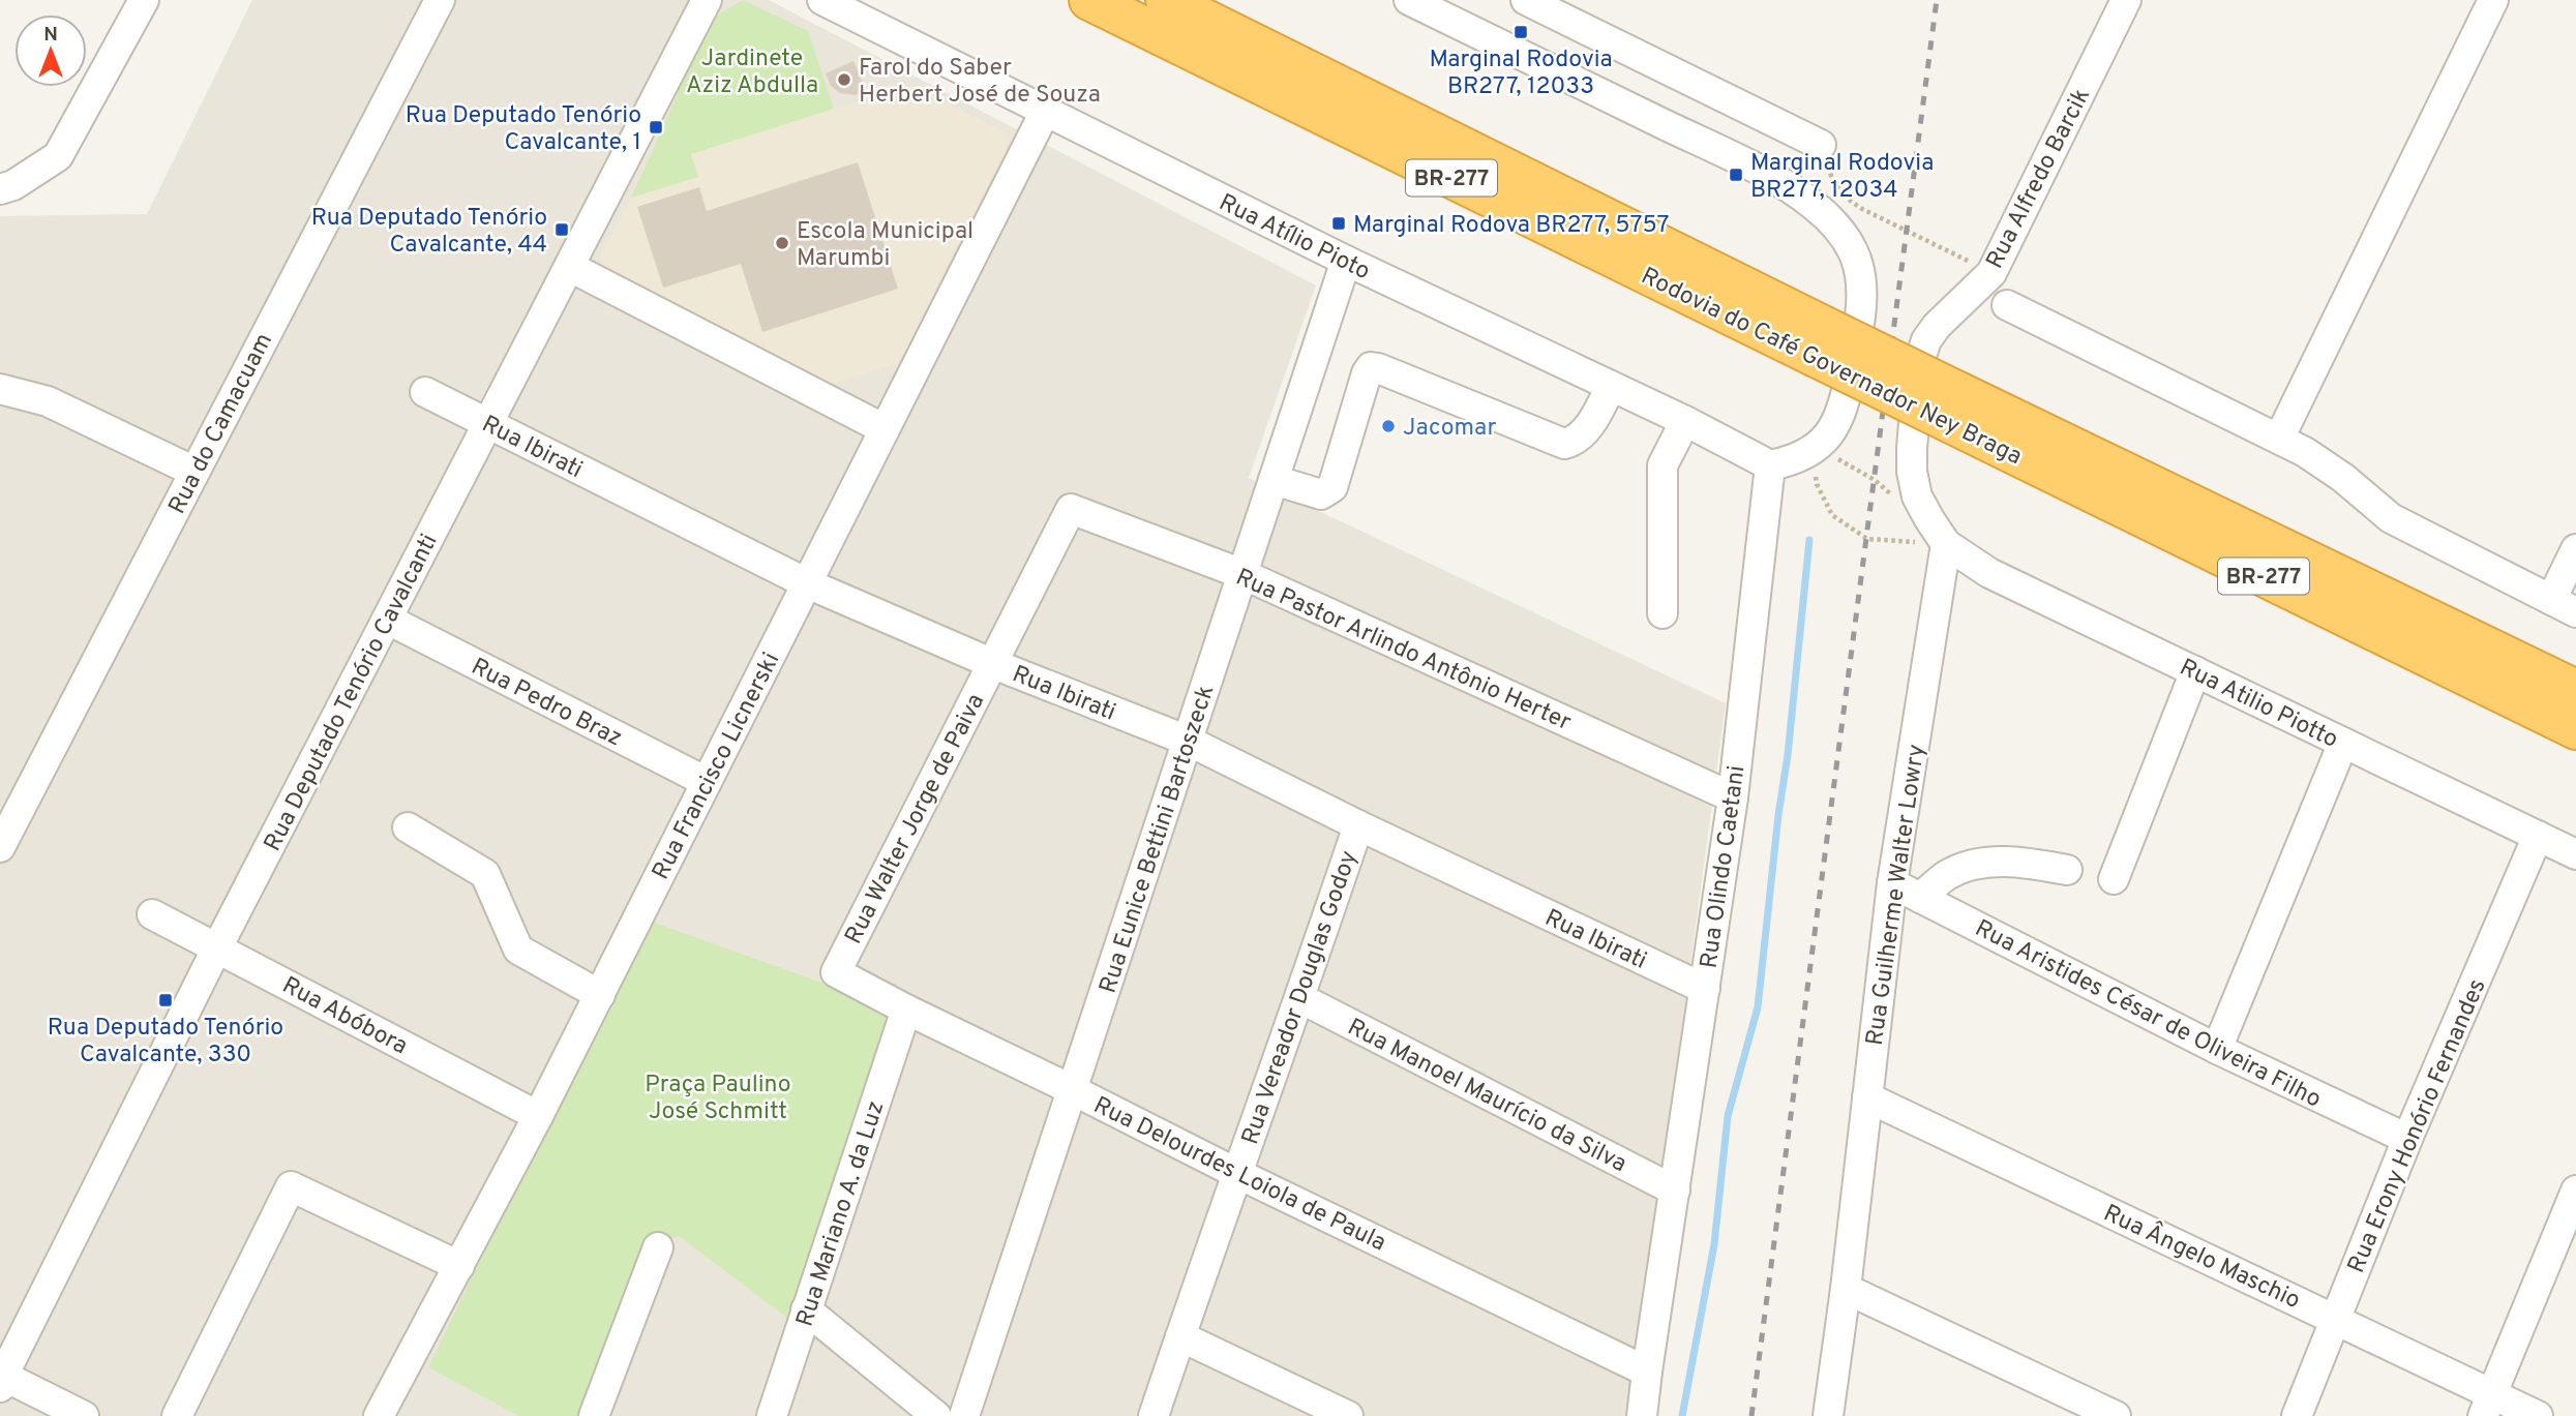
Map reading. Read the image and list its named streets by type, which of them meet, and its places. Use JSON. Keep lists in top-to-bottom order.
{
  "streets": {
    "highway": ["BR-277", "Rodovia do Café Governador Ney Braga"],
    "street": [
      "Rua Alfredo Barcik",
      "Rua Atílio Pioto",
      "Rua do Camacuam",
      "Rua Ibirati",
      "Rua Pastor Arlindo Antônio Herter",
      "Rua Deputado Tenório Cavalcanti",
      "Rua Pedro Braz",
      "Rua Atilio Piotto",
      "Rua Francisco Licnerski",
      "Rua Walter Jorge de Paiva",
      "Rua Eunice Bettini Bartoszeck",
      "Rua Olindo Caetani",
      "Rua Guilherme Walter Lowry",
      "Rua Vereador Douglas Godoy",
      "Rua Aristides César de Oliveira Filho",
      "Rua Abóbora",
      "Rua Manoel Maurício da Silva",
      "Rua Erony Honório Fernandes",
      "Rua Delourdes Loiola de Paula",
      "Rua Mariano A. da Luz",
      "Rua Ângelo Maschio"
    ]
  },
  "crossings": [
    ["Rua Alfredo Barcik", "Rua Atilio Piotto"],
    ["Rua Alfredo Barcik", "Rua Guilherme Walter Lowry"],
    ["Rua Atílio Pioto", "Rua Francisco Licnerski"],
    ["Rua Atílio Pioto", "Rua Eunice Bettini Bartoszeck"],
    ["Rua Atílio Pioto", "Rua Olindo Caetani"],
    ["Rua Ibirati", "Rua Deputado Tenório Cavalcanti"],
    ["Rua Ibirati", "Rua Francisco Licnerski"],
    ["Rua Ibirati", "Rua Walter Jorge de Paiva"],
    ["Rua Ibirati", "Rua Eunice Bettini Bartoszeck"],
    ["Rua Ibirati", "Rua Olindo Caetani"],
    ["Rua Ibirati", "Rua Vereador Douglas Godoy"],
    ["Rua Pastor Arlindo Antônio Herter", "Rua Walter Jorge de Paiva"],
    ["Rua Pastor Arlindo Antônio Herter", "Rua Eunice Bettini Bartoszeck"],
    ["Rua Pastor Arlindo Antônio Herter", "Rua Olindo Caetani"],
    ["Rua Deputado Tenório Cavalcanti", "Rua Pedro Braz"],
    ["Rua Deputado Tenório Cavalcanti", "Rua Abóbora"],
    ["Rua Pedro Braz", "Rua Francisco Licnerski"],
    ["Rua Atilio Piotto", "Rua Guilherme Walter Lowry"],
    ["Rua Atilio Piotto", "Rua Erony Honório Fernandes"],
    ["Rua Francisco Licnerski", "Rua Abóbora"],
    ["Rua Walter Jorge de Paiva", "Rua Delourdes Loiola de Paula"],
    ["Rua Eunice Bettini Bartoszeck", "Rua Delourdes Loiola de Paula"],
    ["Rua Olindo Caetani", "Rua Manoel Maurício da Silva"],
    ["Rua Olindo Caetani", "Rua Delourdes Loiola de Paula"],
    ["Rua Guilherme Walter Lowry", "Rua Aristides César de Oliveira Filho"],
    ["Rua Guilherme Walter Lowry", "Rua Ângelo Maschio"],
    ["Rua Vereador Douglas Godoy", "Rua Manoel Maurício da Silva"],
    ["Rua Vereador Douglas Godoy", "Rua Delourdes Loiola de Paula"],
    ["Rua Aristides César de Oliveira Filho", "Rua Erony Honório Fernandes"],
    ["Rua Erony Honório Fernandes", "Rua Ângelo Maschio"],
    ["Rua Delourdes Loiola de Paula", "Rua Mariano A. da Luz"]
  ],
  "parks": ["Jardinete Aziz Abdulla", "Praça Paulino José Schmitt"],
  "places": {
    "transit": [
      "Marginal Rodovia BR277, 12033",
      "Rua Deputado Tenório Cavalcante, 1",
      "Marginal Rodovia BR277, 12034",
      "Marginal Rodova BR277, 5757",
      "Rua Deputado Tenório Cavalcante, 44",
      "Rua Deputado Tenório Cavalcante, 330"
    ],
    "other": ["Farol do Saber Herbert José de Souza", "Escola Municipal Marumbi", "Jacomar"]
  },
  "north": "top"
}
